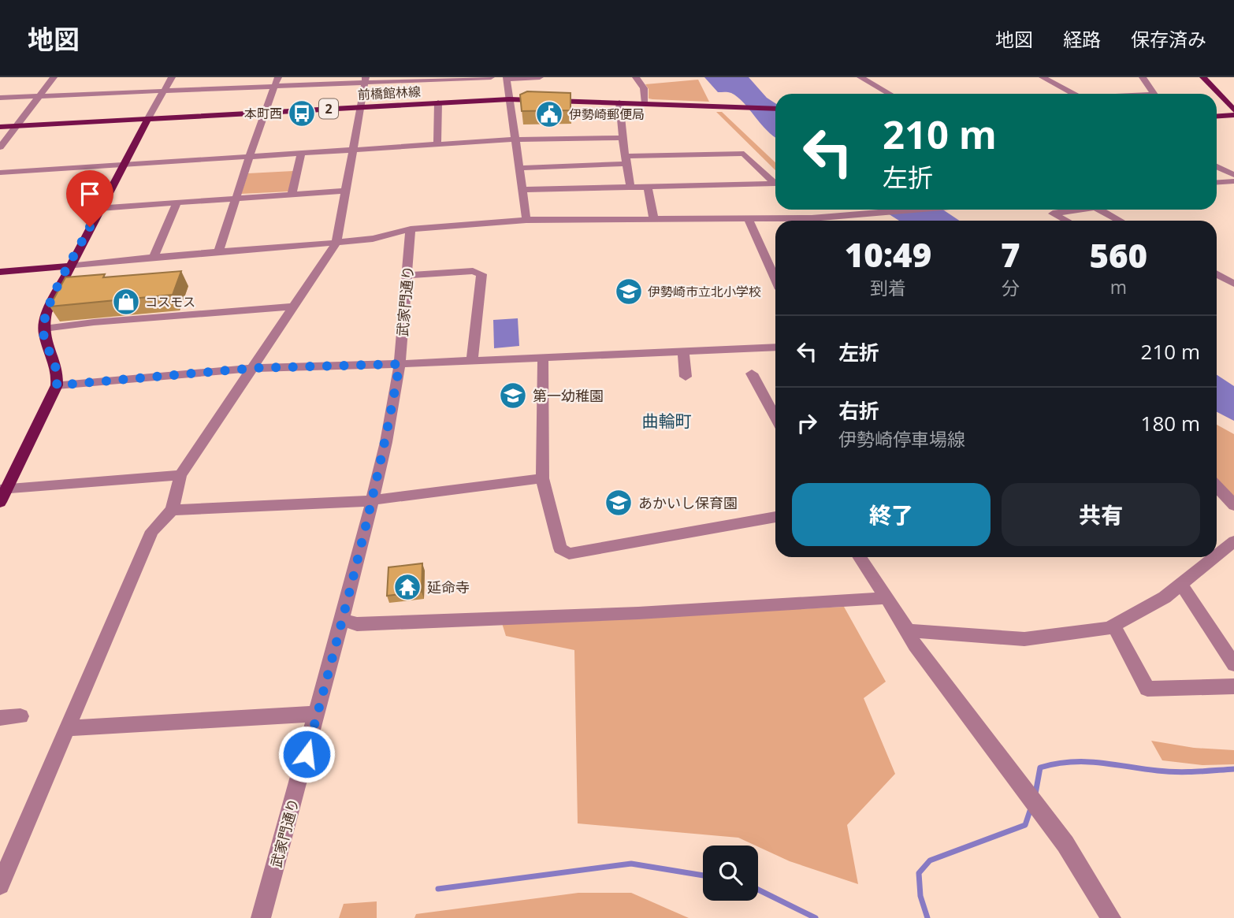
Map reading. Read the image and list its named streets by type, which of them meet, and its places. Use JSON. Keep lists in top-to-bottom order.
{
  "streets": {
    "main road": ["前橋館林線", "2"],
    "street": ["武家門通り"]
  },
  "districts": ["曲輪町"],
  "places": {
    "bus stop": ["本町西"],
    "public building": ["伊勢崎郵便局"],
    "school or university": ["伊勢崎市立北小学校", "第一幼稚園", "あかいし保育園"],
    "shop": ["コスモス"],
    "temple": ["延命寺"]
  },
  "page": {
    "header": "地図",
    "nav": ["地図", "経路", "保存済み"],
    "turn": ["210 m", "左折"],
    "eta": [
      "10:49",
      "到着",
      "7",
      "分",
      "560",
      "m"
    ],
    "list": [
      {
        "name": "左折",
        "value": "210 m"
      },
      {
        "name": "右折",
        "note": "伊勢崎停車場線",
        "value": "180 m"
      }
    ],
    "buttons": ["終了", "共有"]
  }
}
